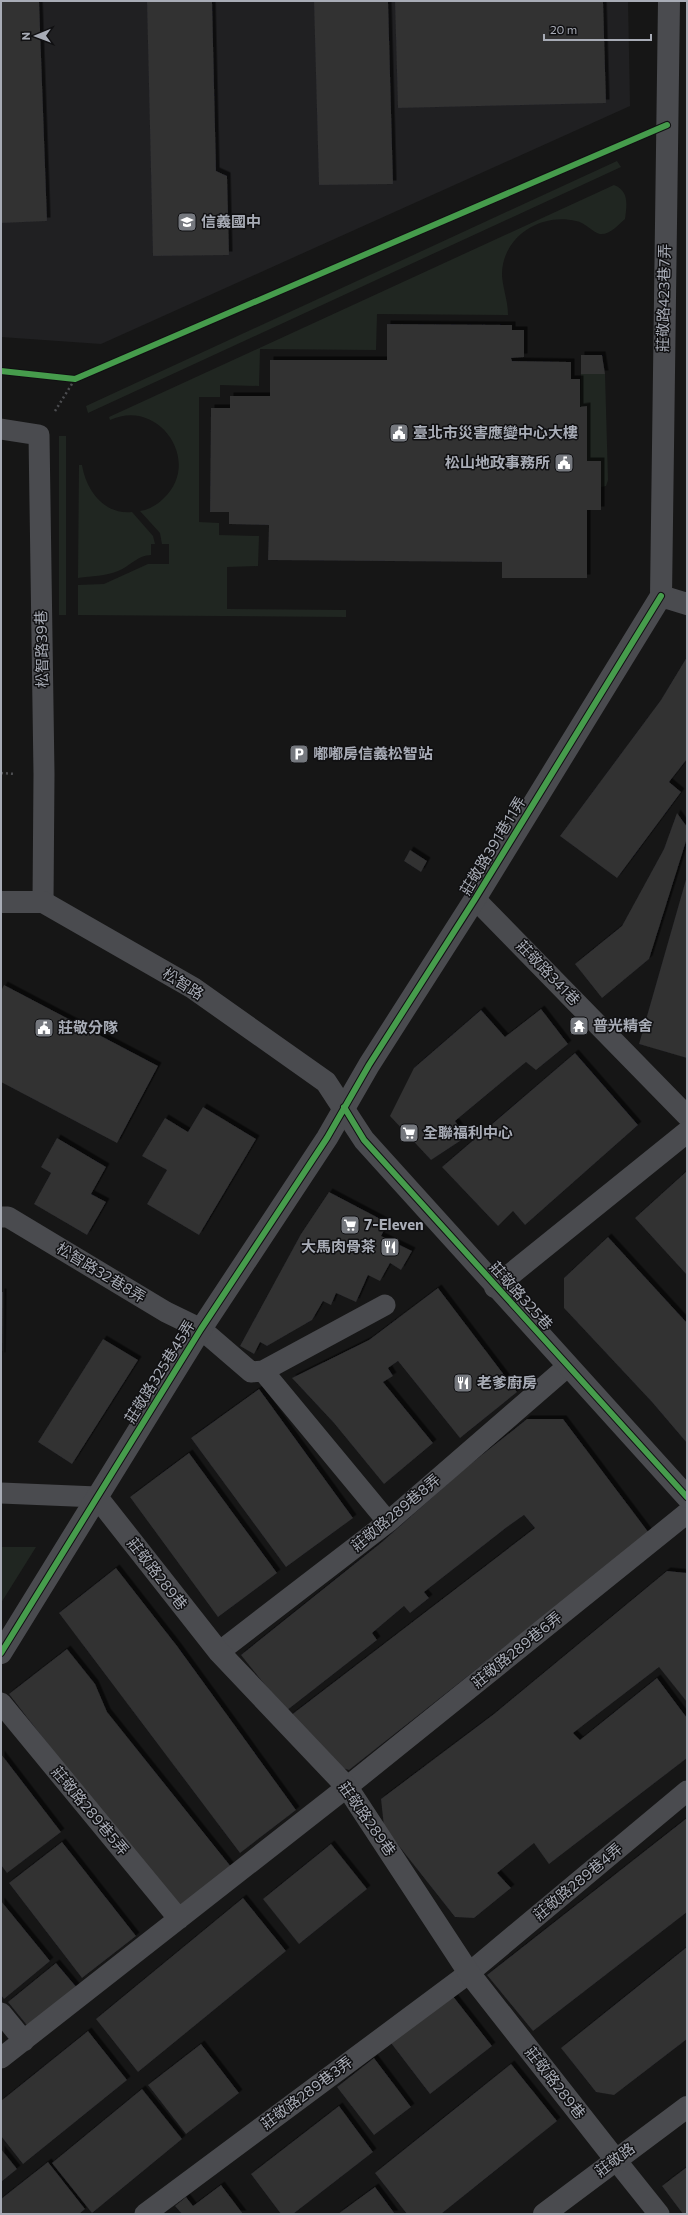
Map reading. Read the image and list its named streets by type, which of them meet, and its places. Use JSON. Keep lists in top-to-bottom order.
{
  "streets": {
    "street": [
      "莊敬路423巷7弄",
      "莊敬路391巷11弄",
      "松智路",
      "莊敬路325巷",
      "莊敬路325巷45弄",
      "莊敬路289巷",
      "莊敬路"
    ],
    "lane": [
      "松智路39巷",
      "莊敬路341巷",
      "松智路32巷8弄",
      "莊敬路289巷8弄",
      "莊敬路289巷6弄",
      "莊敬路289巷5弄",
      "莊敬路289巷4弄",
      "莊敬路289巷3弄"
    ]
  },
  "crossings": [
    ["莊敬路423巷7弄", "莊敬路391巷11弄"],
    ["松智路39巷", "松智路"],
    ["莊敬路391巷11弄", "莊敬路341巷"],
    ["莊敬路391巷11弄", "松智路"],
    ["莊敬路391巷11弄", "莊敬路325巷"],
    ["莊敬路391巷11弄", "莊敬路325巷45弄"],
    ["松智路", "莊敬路325巷"],
    ["松智路", "莊敬路325巷45弄"],
    ["松智路32巷8弄", "莊敬路325巷45弄"],
    ["莊敬路325巷", "莊敬路325巷45弄"],
    ["莊敬路325巷", "莊敬路289巷8弄"],
    ["莊敬路325巷45弄", "莊敬路289巷"],
    ["莊敬路289巷8弄", "莊敬路289巷"],
    ["莊敬路289巷", "莊敬路289巷6弄"],
    ["莊敬路289巷", "莊敬路289巷4弄"],
    ["莊敬路289巷", "莊敬路289巷3弄"],
    ["莊敬路289巷", "莊敬路"],
    ["莊敬路289巷4弄", "莊敬路289巷3弄"]
  ],
  "places": {
    "school or university": ["信義國中"],
    "public building": ["臺北市災害應變中心大樓", "松山地政事務所", "莊敬分隊"],
    "parking": ["嘟嘟房信義松智站"],
    "temple": ["普光精舍"],
    "supermarket": ["全聯福利中心", "7-Eleven"],
    "restaurant": ["大馬肉骨茶", "老爹廚房"]
  },
  "scale_bar": "20 m",
  "north": "left"
}
